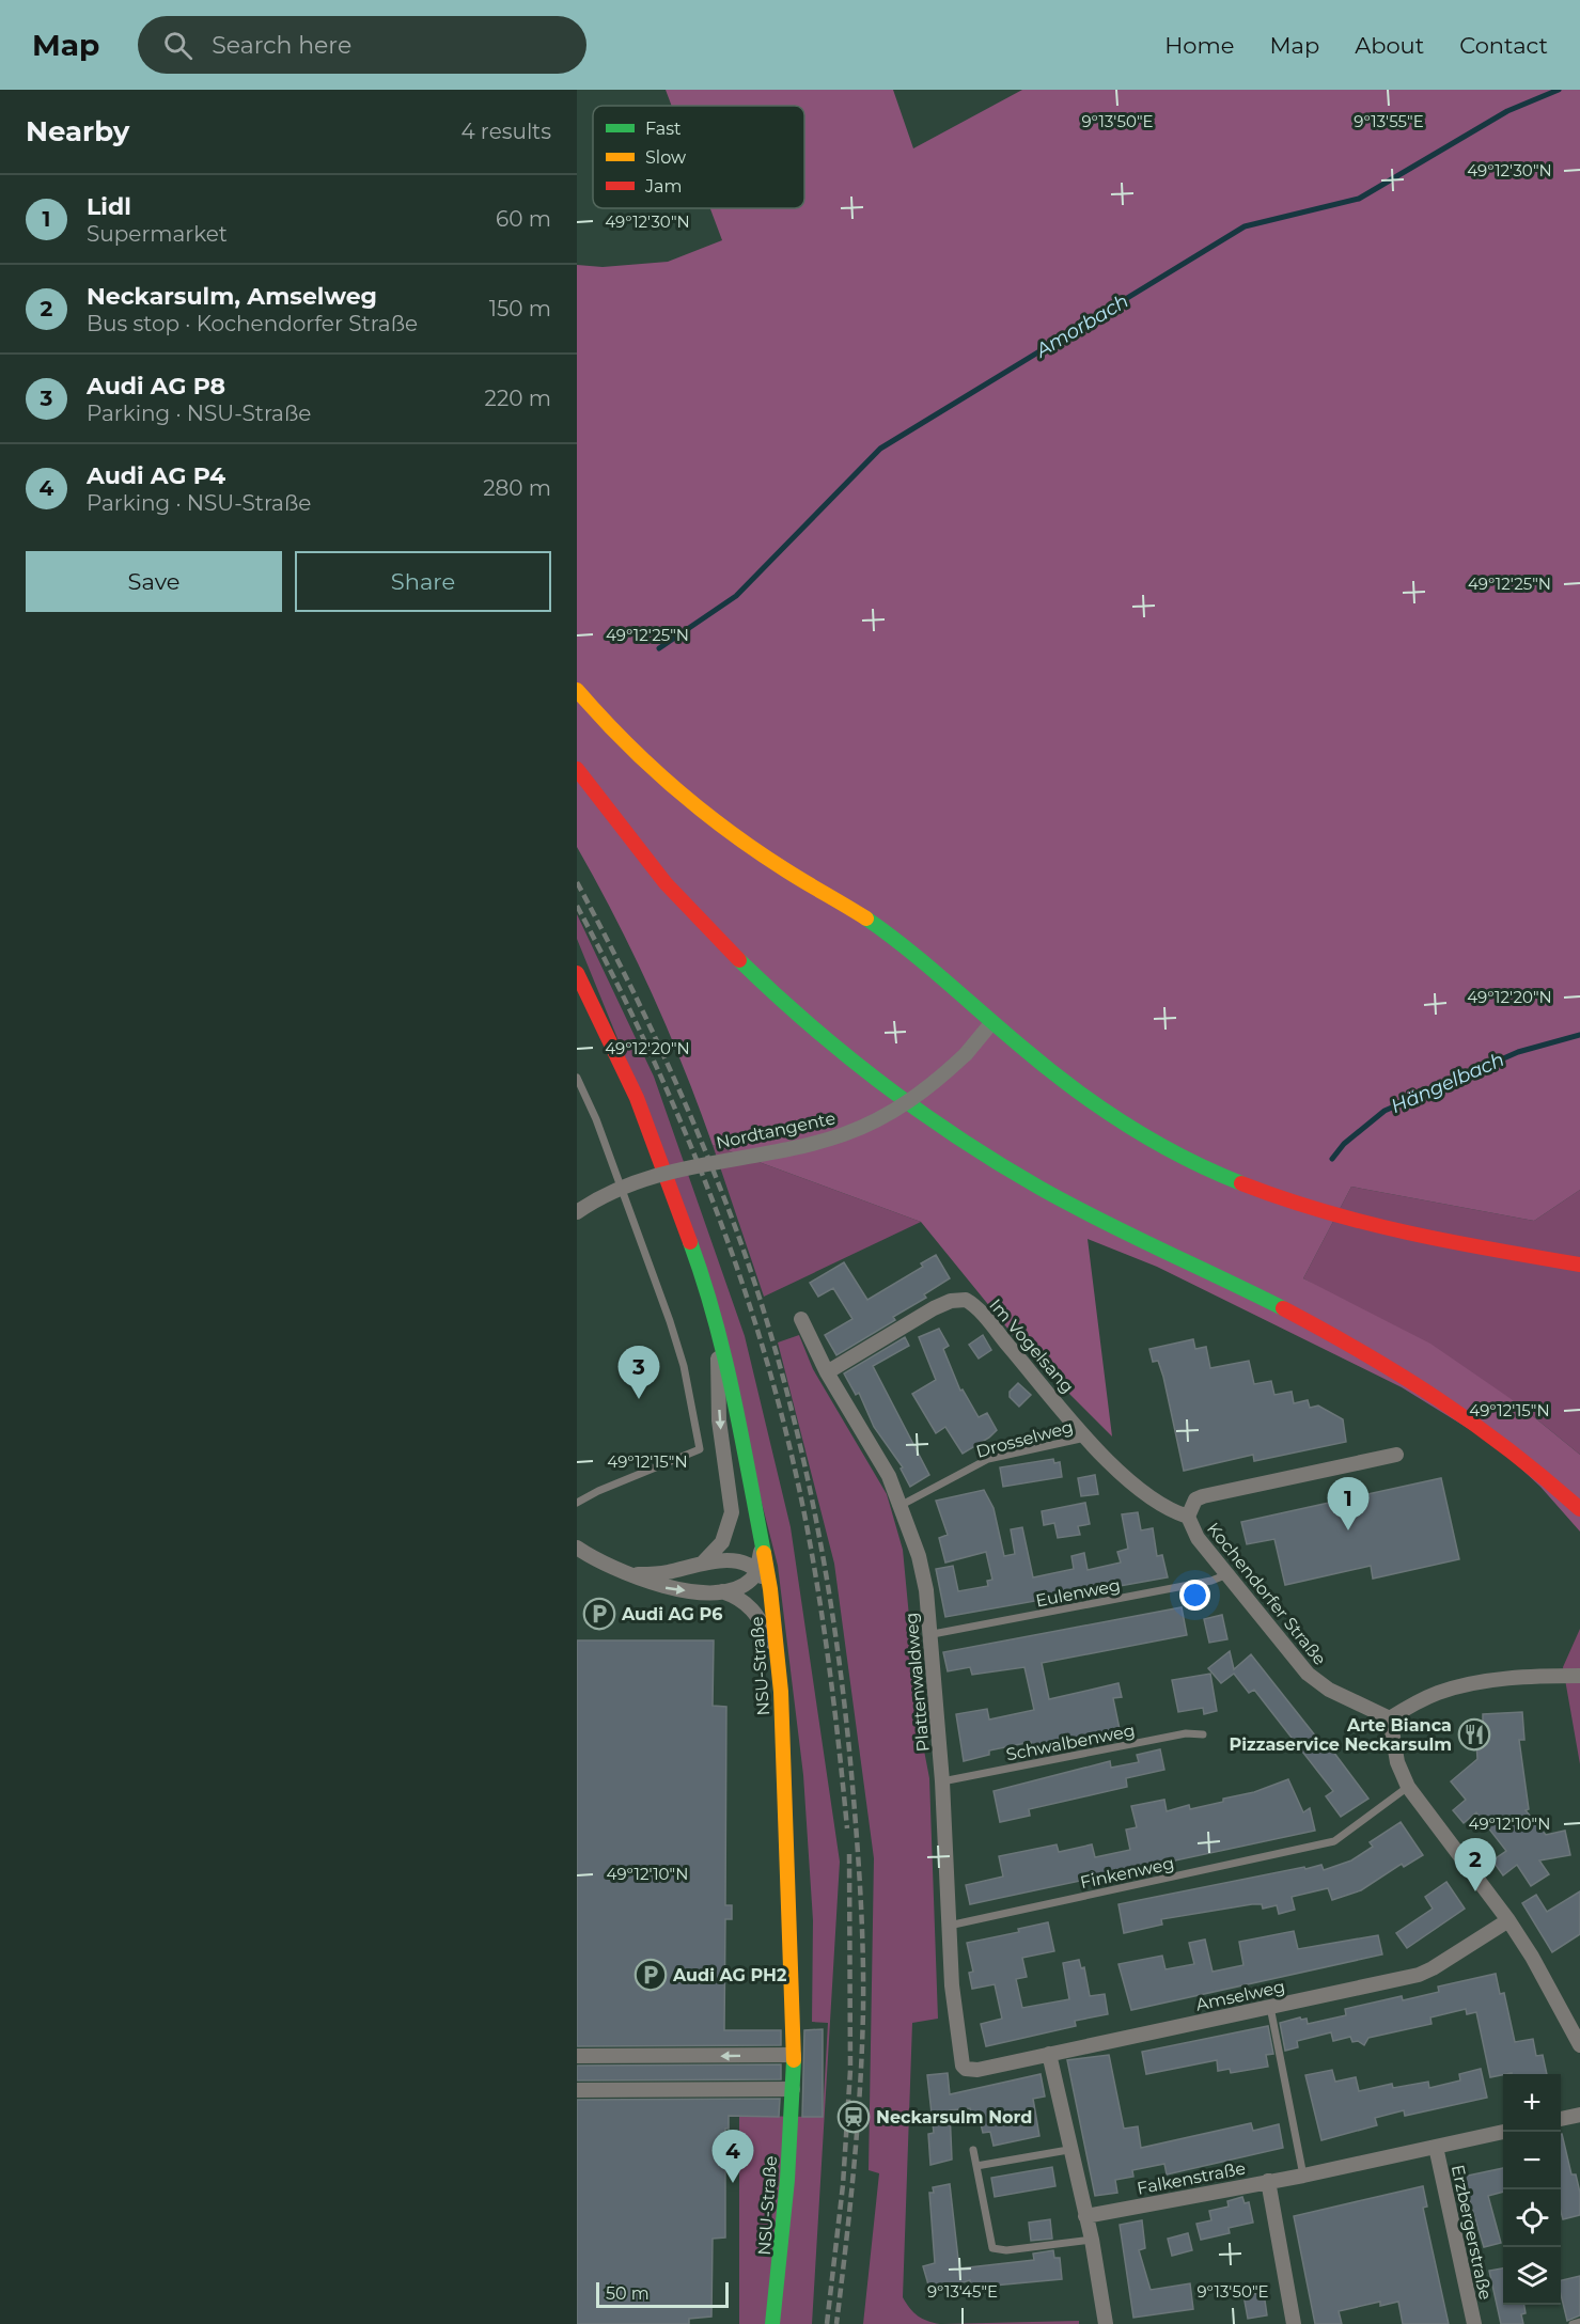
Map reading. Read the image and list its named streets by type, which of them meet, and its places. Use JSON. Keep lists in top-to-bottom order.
{
  "streets": {
    "main road": ["NSU-Straße"],
    "street": [
      "Nordtangente",
      "Im Vogelsang",
      "Kochendorfer Straße",
      "Plattenwaldweg",
      "Amselweg",
      "Falkenstraße",
      "Erzbergerstraße"
    ],
    "lane": [
      "Drosselweg",
      "Eulenweg",
      "Schwalbenweg",
      "Finkenweg"
    ]
  },
  "crossings": [
    ["Im Vogelsang", "Drosselweg"],
    ["Im Vogelsang", "Kochendorfer Straße"],
    ["Im Vogelsang", "Plattenwaldweg"],
    ["Drosselweg", "Plattenwaldweg"],
    ["Eulenweg", "Kochendorfer Straße"],
    ["Eulenweg", "Plattenwaldweg"],
    ["Plattenwaldweg", "Schwalbenweg"],
    ["Plattenwaldweg", "Finkenweg"],
    ["Plattenwaldweg", "Amselweg"],
    ["Falkenstraße", "Erzbergerstraße"]
  ],
  "water": ["Amorbach", "Hängelbach"],
  "places": {
    "parking": ["Audi AG P6", "Audi AG PH2"],
    "restaurant": ["Arte Bianca Pizzaservice Neckarsulm"],
    "station": ["Neckarsulm Nord"]
  },
  "legend": ["Fast", "Slow", "Jam"],
  "scale_bar": "50 m",
  "page": {
    "header": "Map",
    "search": "Search here",
    "nav": [
      "Home",
      "Map",
      "About",
      "Contact"
    ],
    "heading": ["Nearby", "4 results"],
    "list": [
      {
        "mark": "1",
        "name": "Lidl",
        "note": "Supermarket",
        "value": "60 m"
      },
      {
        "mark": "2",
        "name": "Neckarsulm, Amselweg",
        "note": "Bus stop · Kochendorfer Straße",
        "value": "150 m"
      },
      {
        "mark": "3",
        "name": "Audi AG P8",
        "note": "Parking · NSU-Straße",
        "value": "220 m"
      },
      {
        "mark": "4",
        "name": "Audi AG P4",
        "note": "Parking · NSU-Straße",
        "value": "280 m"
      }
    ],
    "buttons": ["Save", "Share"],
    "pins": [
      "3",
      "1",
      "2",
      "4"
    ],
    "map_buttons": ["+", "−"],
    "scale": "50 m"
  },
  "coordinates": [
    "9°13'50\"E",
    "9°13'55\"E",
    "49°12'30\"N",
    "49°12'25\"N",
    "49°12'20\"N",
    "49°12'15\"N",
    "49°12'10\"N",
    "9°13'45\"E"
  ]
}
